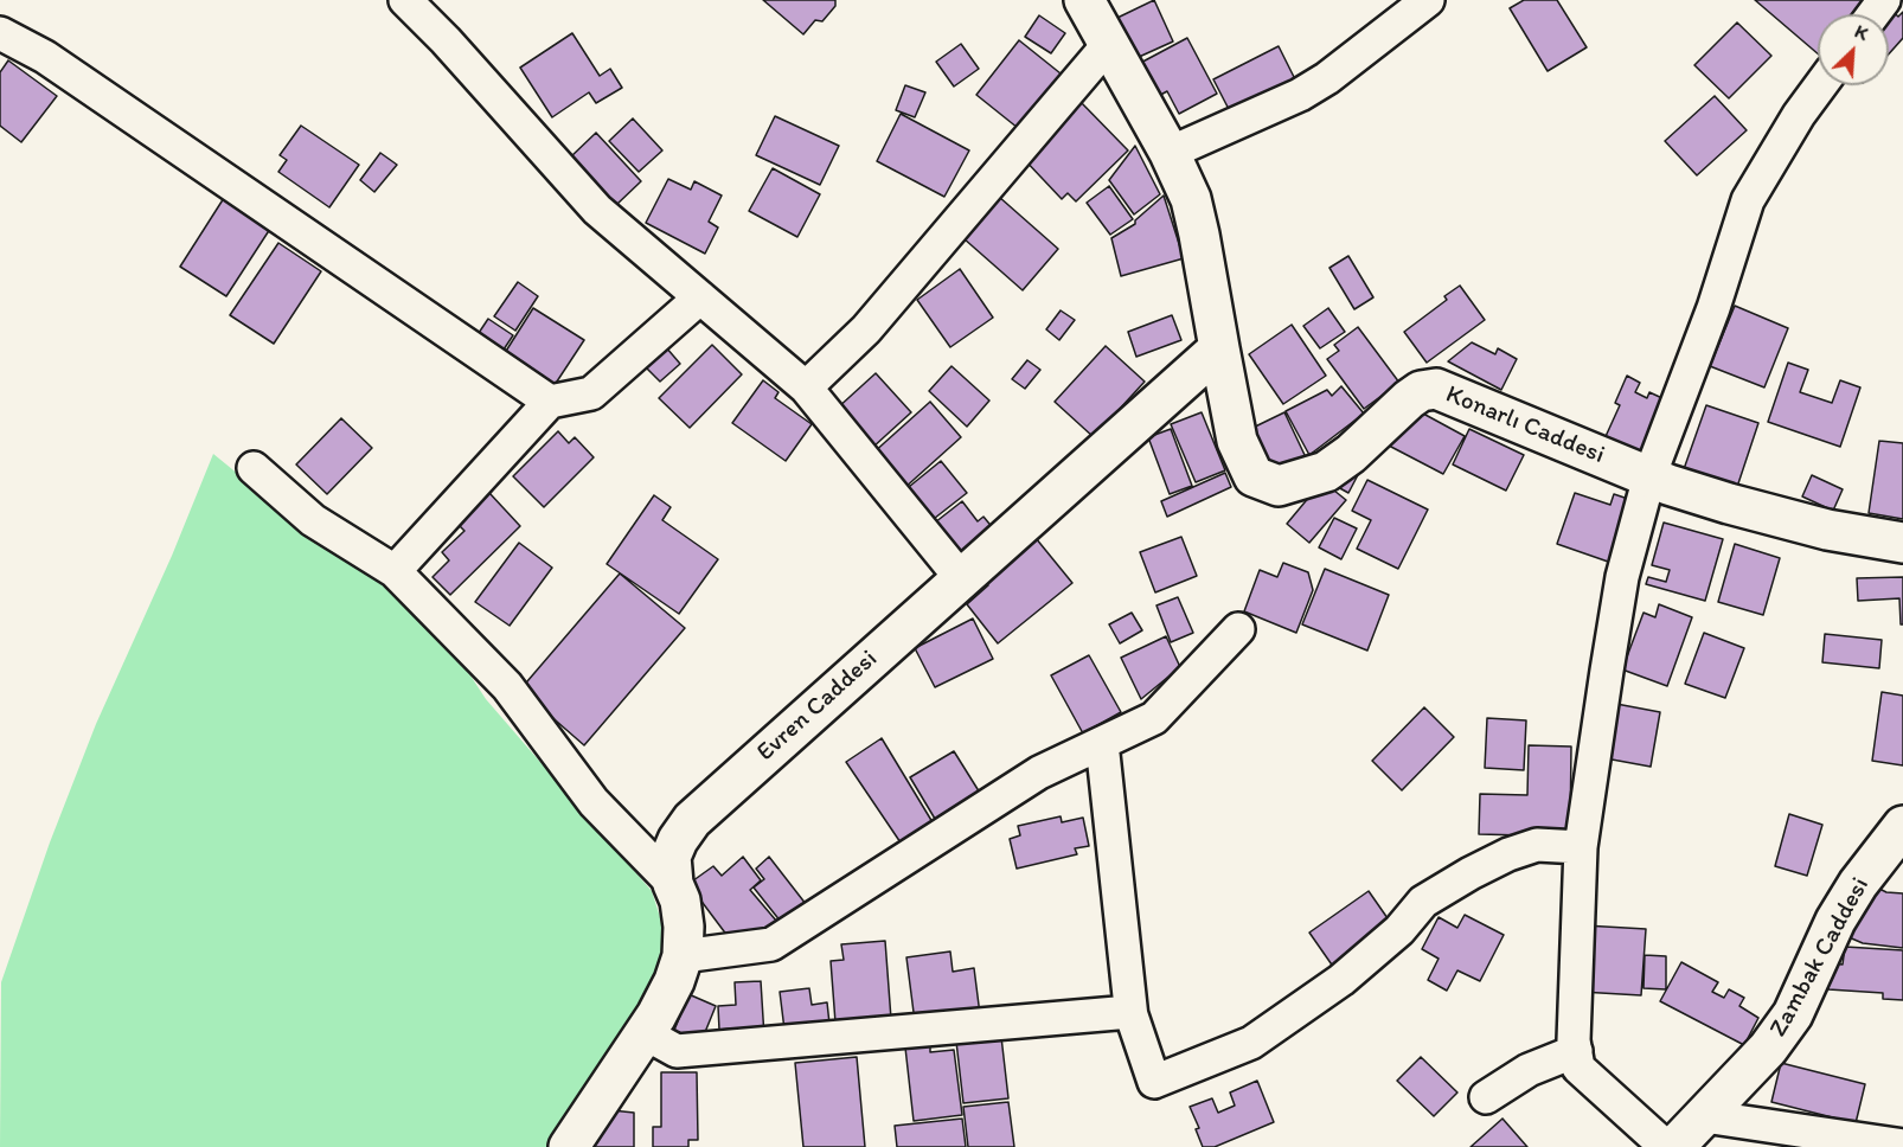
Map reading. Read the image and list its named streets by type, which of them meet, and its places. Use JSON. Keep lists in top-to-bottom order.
{
  "streets": {
    "street": ["Konarlı Caddesi", "Evren Caddesi", "Zambak Caddesi"]
  },
  "crossings": [
    ["Konarlı Caddesi", "Evren Caddesi"]
  ],
  "north": "top right"
}
